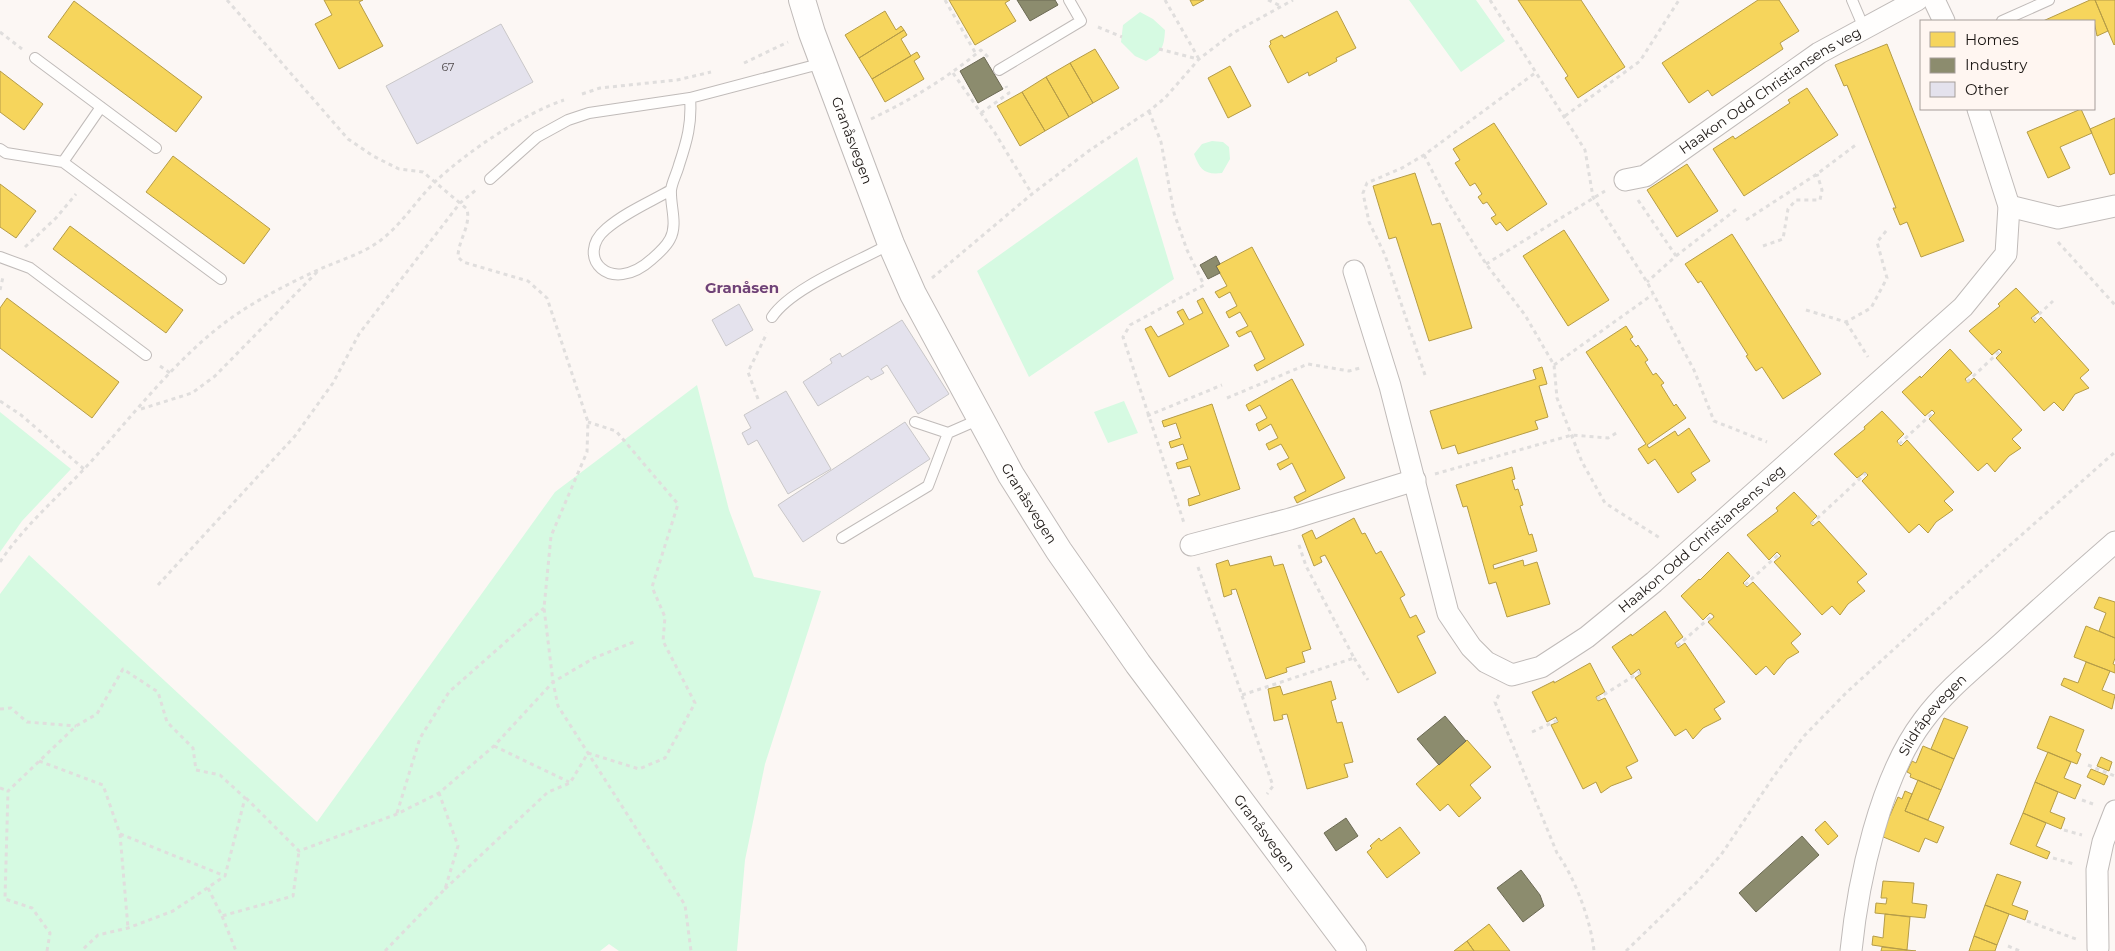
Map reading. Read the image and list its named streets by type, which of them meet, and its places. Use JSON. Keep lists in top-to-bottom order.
{
  "streets": {
    "street": ["Haakon Odd Christiansens veg", "Granåsvegen", "Sildråpevegen"]
  },
  "districts": ["Granåsen"],
  "house_numbers": ["67"],
  "legend": ["Homes", "Industry", "Other"]
}
